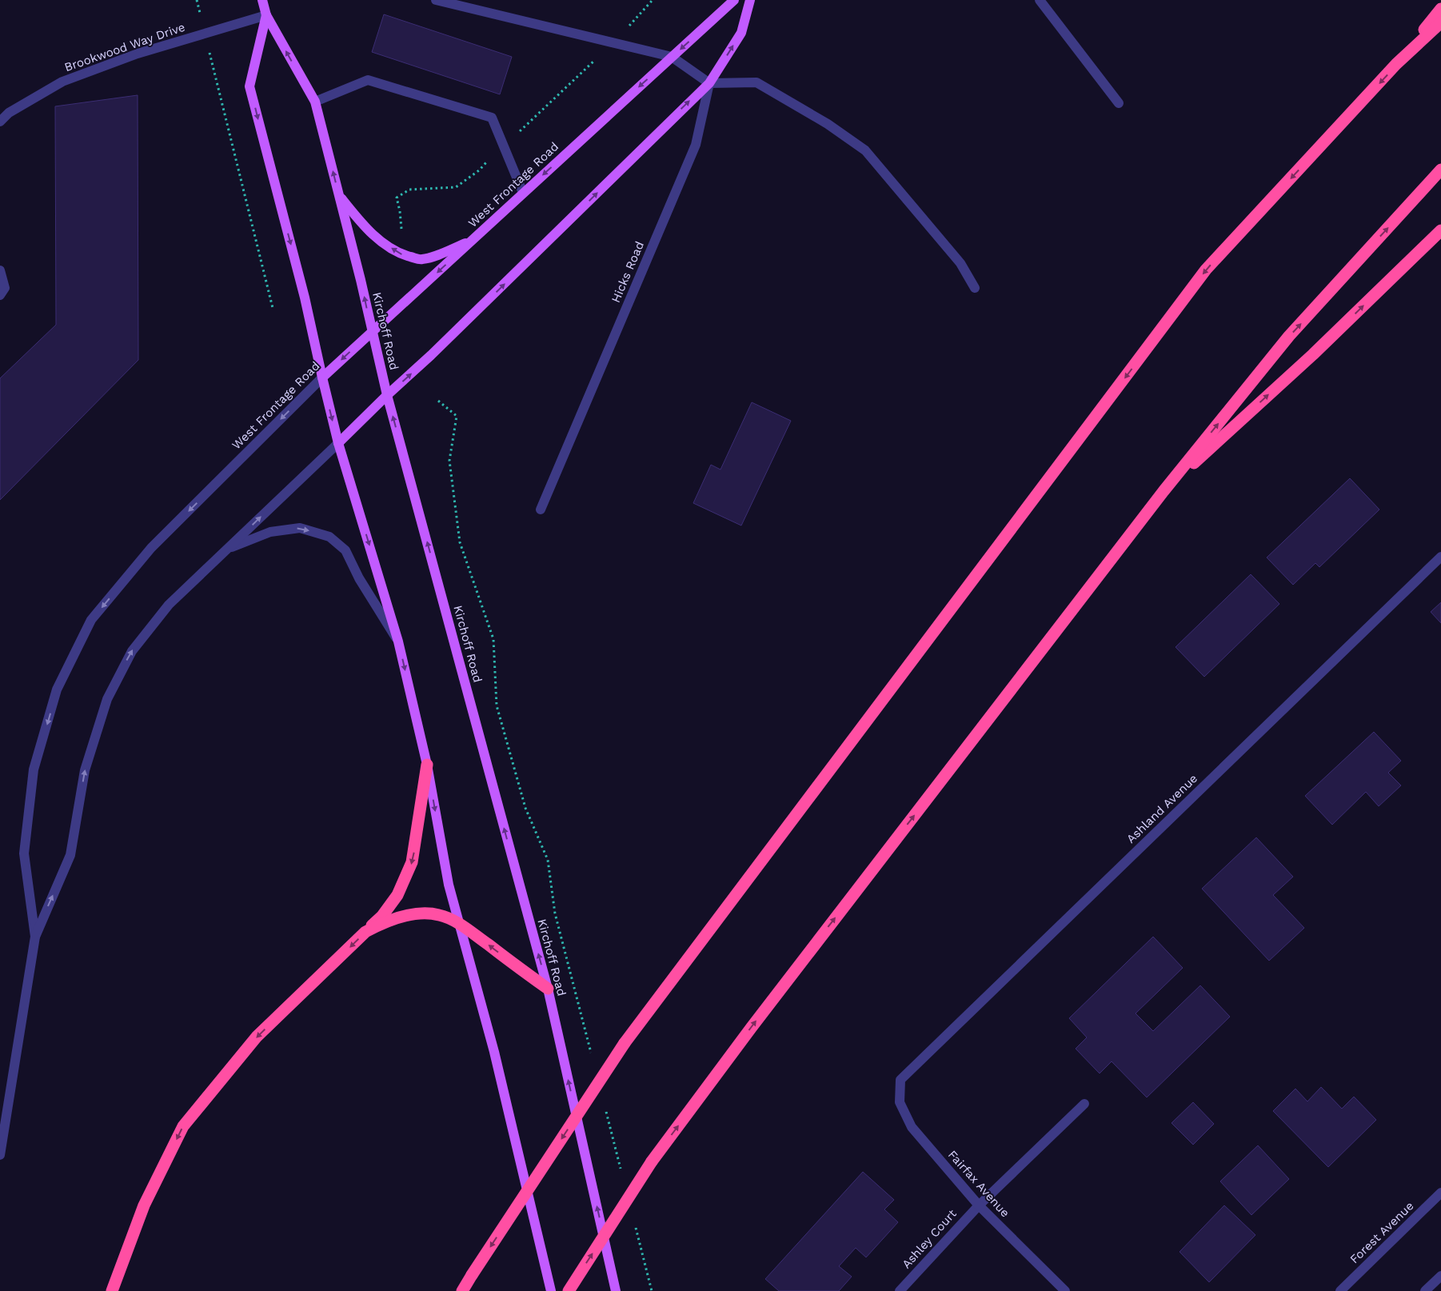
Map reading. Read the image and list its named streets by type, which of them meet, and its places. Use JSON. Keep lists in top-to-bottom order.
{
  "streets": {
    "main road": ["West Frontage Road", "Kirchoff Road"],
    "street": [
      "Brookwood Way Drive",
      "Hicks Road",
      "Ashland Avenue",
      "Fairfax Avenue",
      "Forest Avenue",
      "Ashley Court"
    ]
  },
  "crossings": [
    ["Brookwood Way Drive", "Kirchoff Road"],
    ["West Frontage Road", "Hicks Road"],
    ["West Frontage Road", "Kirchoff Road"],
    ["Ashland Avenue", "Fairfax Avenue"],
    ["Fairfax Avenue", "Ashley Court"]
  ]
}
